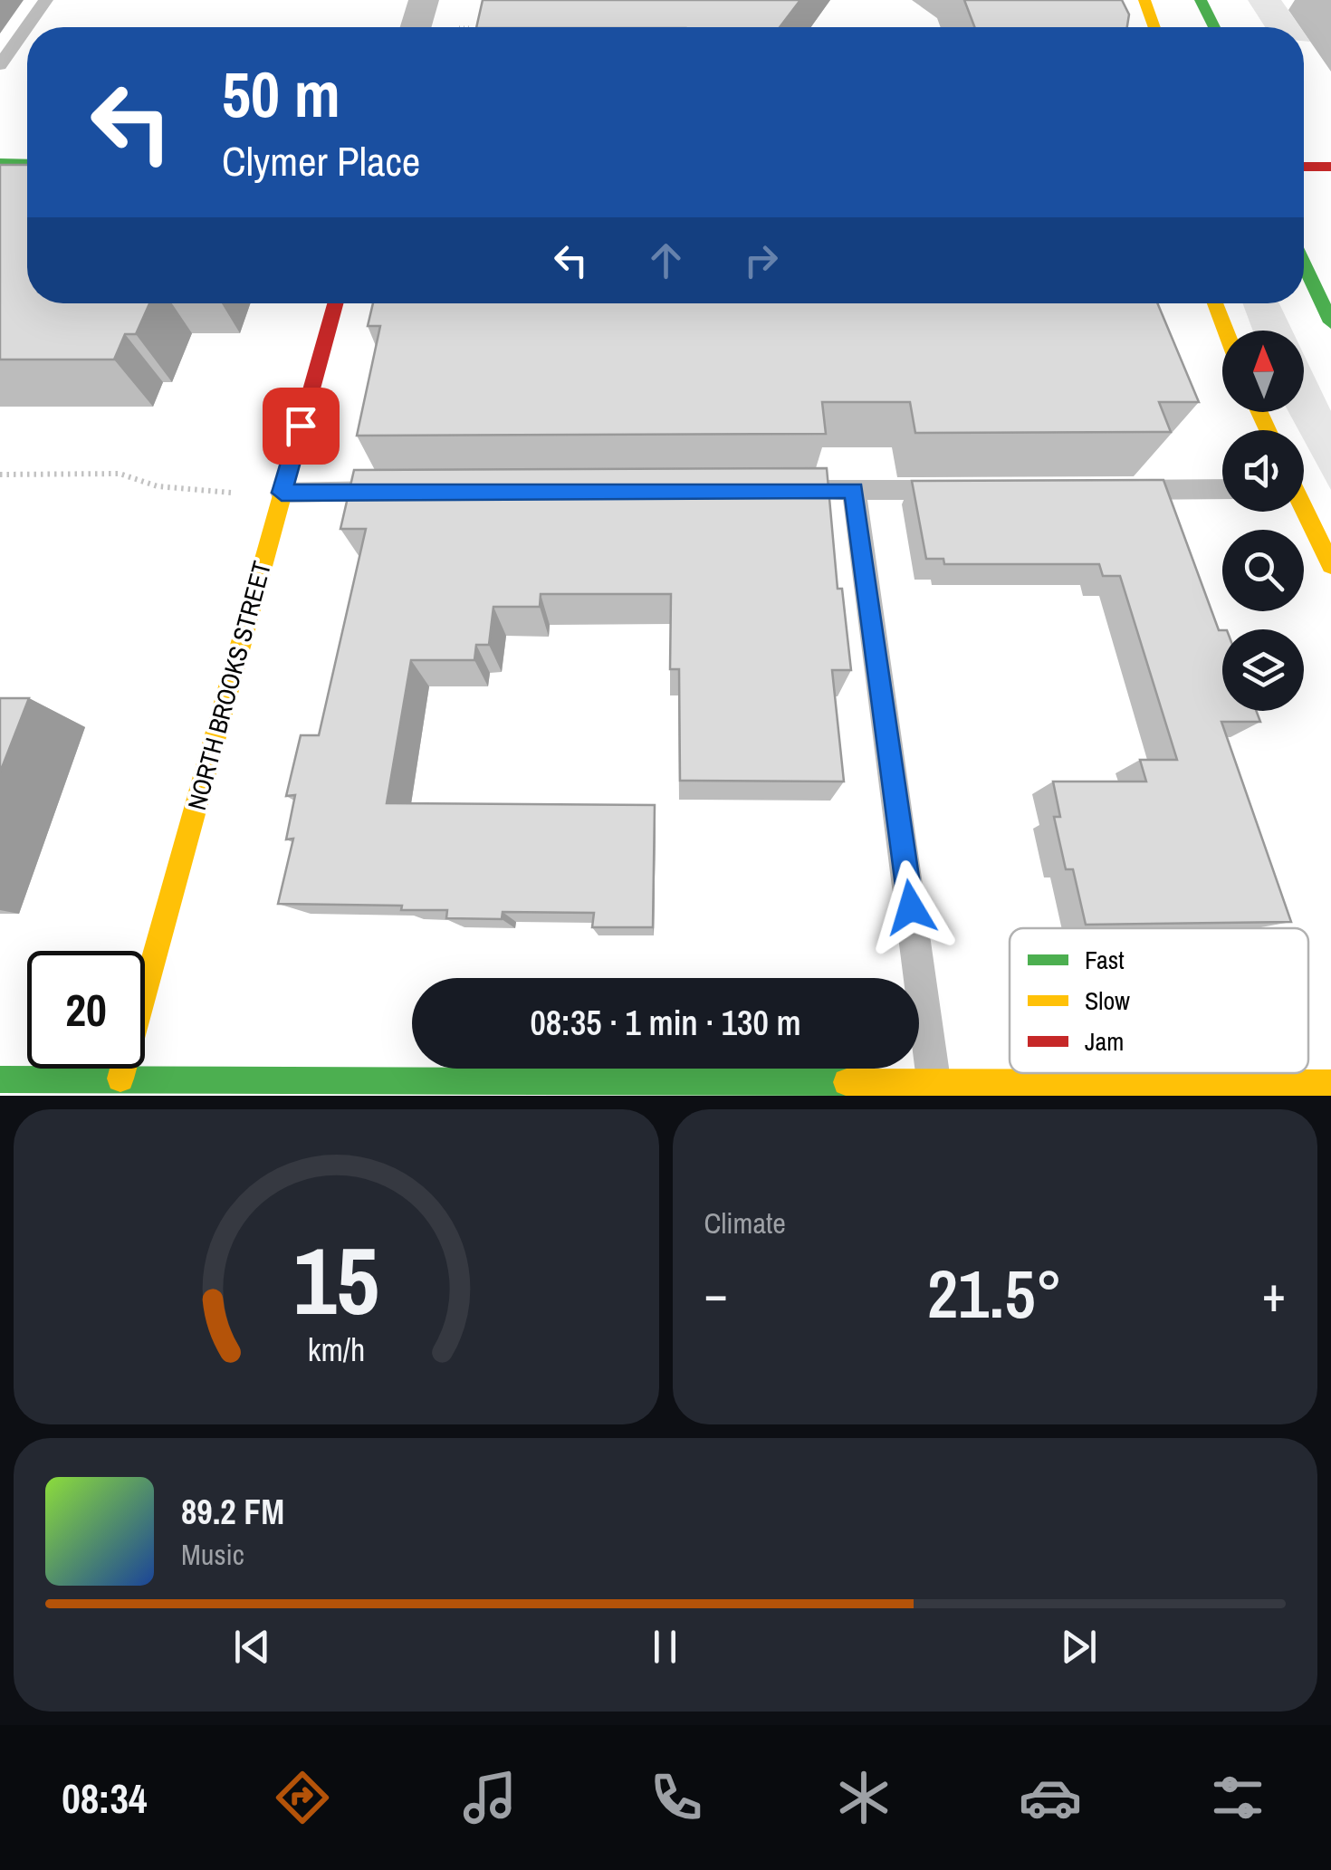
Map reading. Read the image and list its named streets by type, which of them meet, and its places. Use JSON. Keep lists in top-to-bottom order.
{
  "streets": {
    "street": ["NORTH BROOKS STREET"]
  },
  "legend": ["Fast", "Slow", "Jam"],
  "north": "top",
  "page": {
    "turn": ["50 m", "Clymer Place"],
    "limit": "20",
    "trip": "08:35 · 1 min · 130 m",
    "tile": "Climate",
    "heat": ["−", "21.5°", "+"],
    "song": ["89.2 FM", "Music"],
    "tabs": "08:34",
    "gauge": ["15", "km/h"]
  }
}
